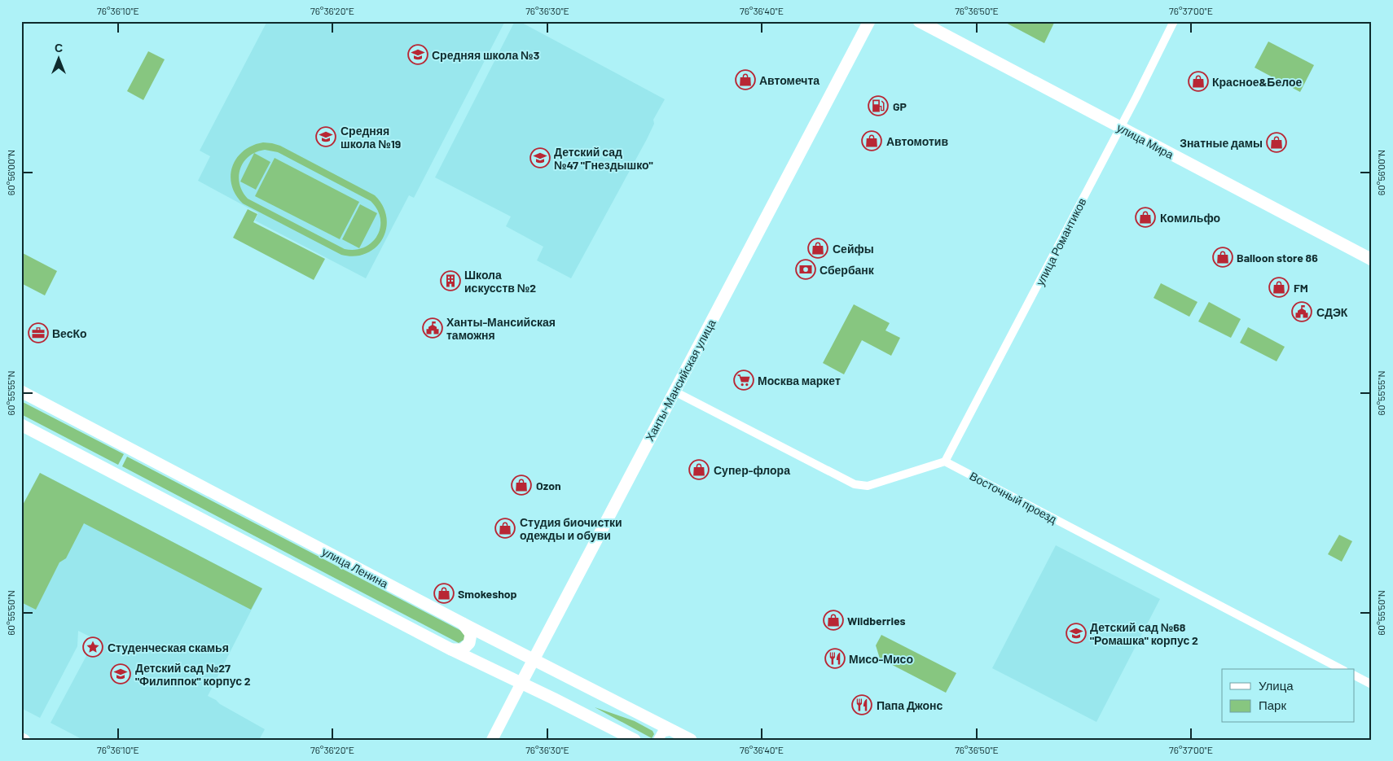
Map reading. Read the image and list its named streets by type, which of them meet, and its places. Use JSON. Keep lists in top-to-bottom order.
{
  "streets": {
    "main road": ["улица Мира", "Ханты-Мансийская улица", "улица Ленина"],
    "street": ["улица Романтиков", "Восточный проезд"]
  },
  "crossings": [
    ["улица Мира", "улица Романтиков"],
    ["улица Романтиков", "Восточный проезд"],
    ["Ханты-Мансийская улица", "улица Ленина"]
  ],
  "places": {
    "school or university": [
      "Средняя школа №3",
      "Средняя школа №19",
      "Детский сад №47 \"Гнездышко\"",
      "Детский сад №68 \"Ромашка\" корпус 2",
      "Детский сад №27 \"Филиппок\" корпус 2"
    ],
    "shop": [
      "Автомечта",
      "Красное&Белое",
      "Автомотив",
      "Знатные дамы",
      "Комильфо",
      "Сейфы",
      "Balloon store 86",
      "FM",
      "Супер-флора",
      "Ozon",
      "Студия биочистки одежды и обуви",
      "Smokeshop",
      "Wildberries"
    ],
    "fuel station": ["GP"],
    "bank": ["Сбербанк"],
    "building": ["Школа искусств №2"],
    "public building": ["СДЭК", "Ханты-Мансийская таможня"],
    "office": ["ВесКо"],
    "supermarket": ["Москва маркет"],
    "place": ["Студенческая скамья"],
    "restaurant": ["Мисо-Мисо", "Папа Джонс"]
  },
  "legend": ["Улица", "Парк"],
  "north": "top",
  "coordinates": [
    "76°36'10\"E",
    "76°36'20\"E",
    "76°36'30\"E",
    "76°36'40\"E",
    "76°36'50\"E",
    "76°37'00\"E",
    "60°56'00\"N",
    "60°55'55\"N",
    "60°55'50\"N"
  ]
}
